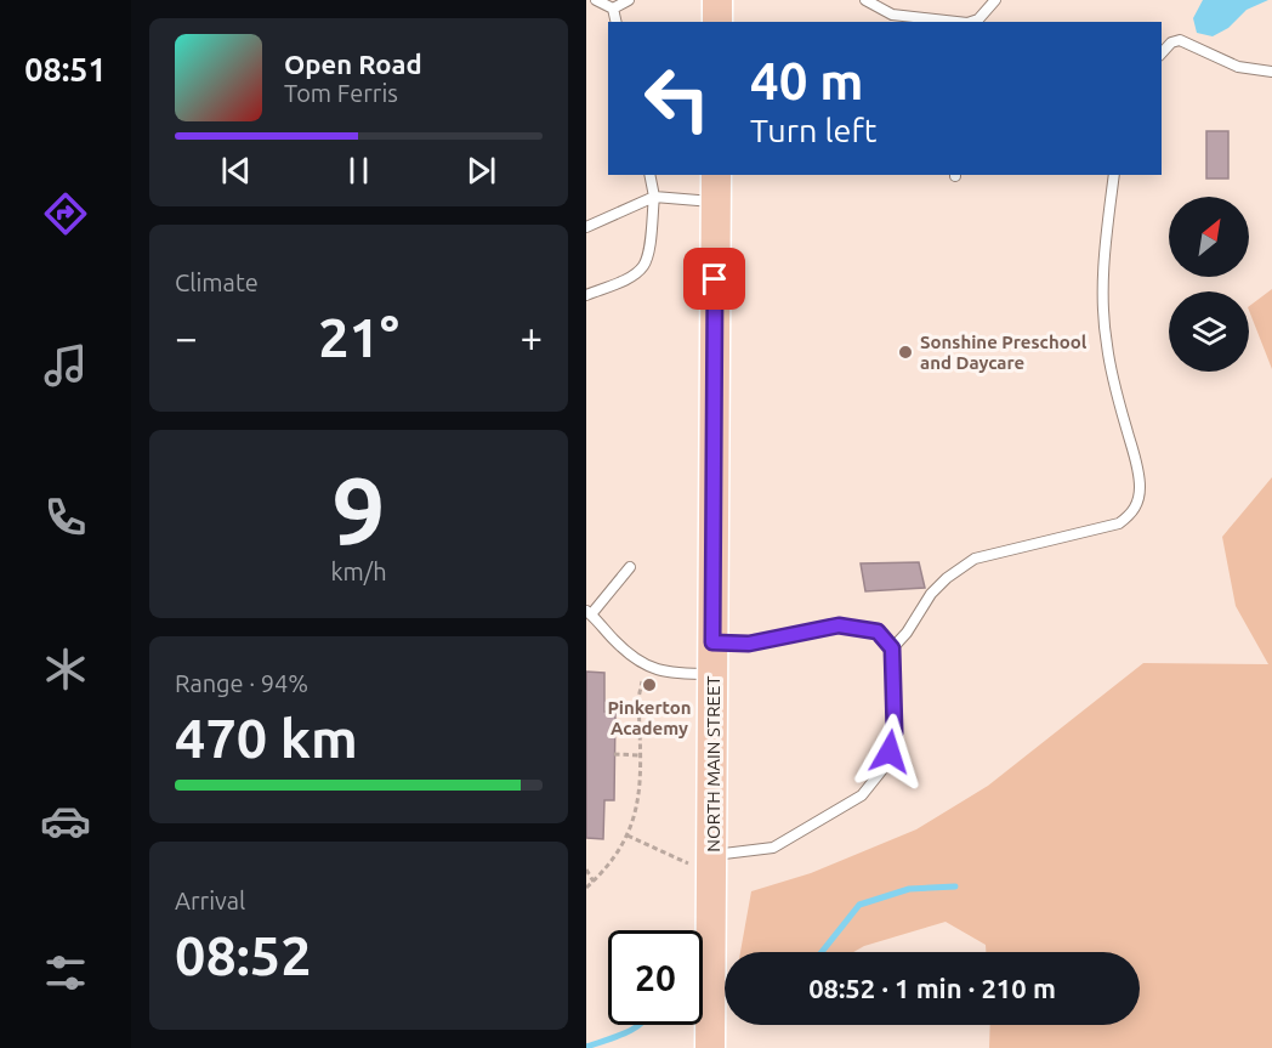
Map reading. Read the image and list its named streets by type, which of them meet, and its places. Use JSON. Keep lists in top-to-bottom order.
{
  "streets": {
    "main road": ["NORTH MAIN STREET"]
  },
  "places": ["Sonshine Preschool and Daycare", "Pinkerton Academy"],
  "north": "top right",
  "page": {
    "tabs": "08:51",
    "turn": ["40 m", "Turn left"],
    "song": ["Open Road", "Tom Ferris"],
    "tile": [
      "Climate",
      ["9", "km/h"],
      ["Range · 94%", "470 km"],
      ["Arrival", "08:52"]
    ],
    "heat": ["−", "21°", "+"],
    "limit": "20",
    "trip": "08:52 · 1 min · 210 m"
  }
}
